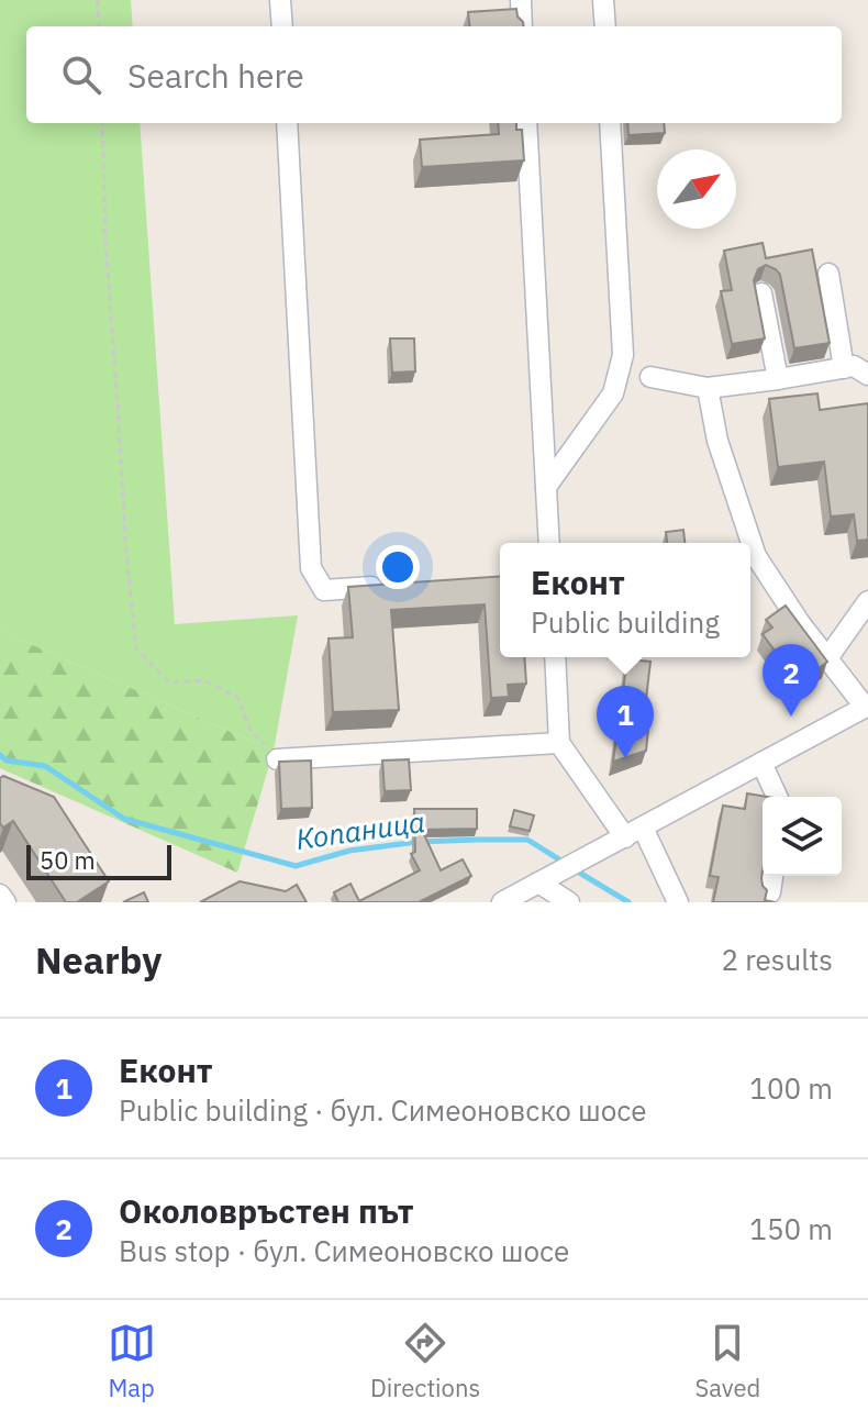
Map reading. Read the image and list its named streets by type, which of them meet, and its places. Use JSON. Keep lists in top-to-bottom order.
{
  "water": ["Копаница"],
  "scale_bar": "50 m",
  "north": "top right",
  "page": {
    "search": "Search here",
    "popup": ["Еконт", "Public building"],
    "pins": ["2", "1"],
    "scale": "50 m",
    "heading": ["Nearby", "2 results"],
    "list": [
      {
        "mark": "1",
        "name": "Еконт",
        "note": "Public building · бул. Симеоновско шосе",
        "value": "100 m"
      },
      {
        "mark": "2",
        "name": "Околовръстен път",
        "note": "Bus stop · бул. Симеоновско шосе",
        "value": "150 m"
      }
    ],
    "nav": ["Map", "Directions", "Saved"]
  }
}
